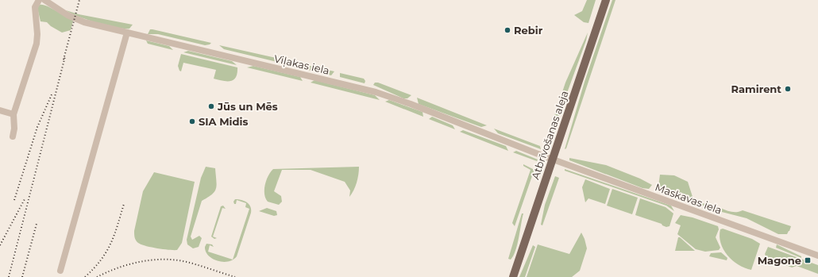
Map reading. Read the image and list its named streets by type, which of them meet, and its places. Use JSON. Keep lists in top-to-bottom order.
{
  "streets": {
    "main road": ["Atbrīvošanas aleja"],
    "street": ["Viļakas iela", "Maskavas iela"]
  },
  "crossings": [
    ["Viļakas iela", "Atbrīvošanas aleja"],
    ["Viļakas iela", "Maskavas iela"],
    ["Atbrīvošanas aleja", "Maskavas iela"]
  ],
  "places": {
    "other": [
      "Rebir",
      "Ramirent",
      "Jūs un Mēs",
      "SIA Midis"
    ],
    "transit": ["Magone"]
  }
}
